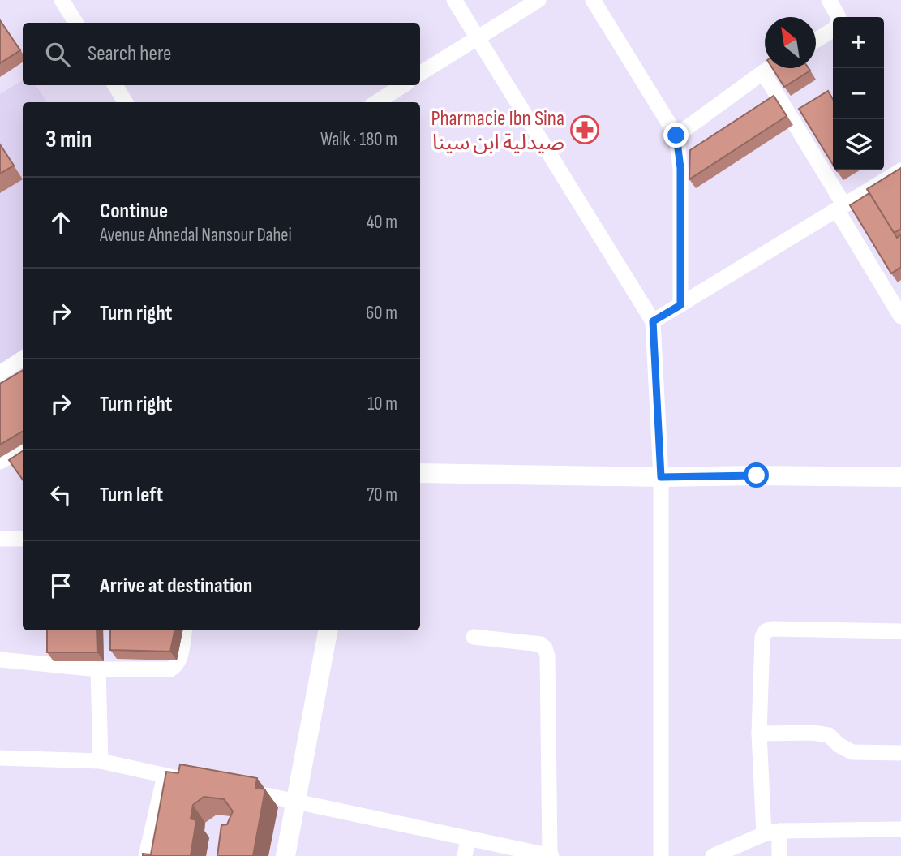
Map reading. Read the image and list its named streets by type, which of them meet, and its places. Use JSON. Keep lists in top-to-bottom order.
{
  "places": {
    "pharmacy": ["Pharmacie Ibn Sina صيدلية ابن سينا"]
  },
  "north": "top left",
  "page": {
    "map_buttons": ["+", "−"],
    "search": "Search here",
    "heading": ["3 min", "Walk · 180 m"],
    "list": [
      ["Continue", "Avenue Ahnedal Nansour Dahei", "40 m"],
      ["Turn right", "60 m"],
      ["Turn right", "10 m"],
      ["Turn left", "70 m"],
      "Arrive at destination"
    ]
  }
}
